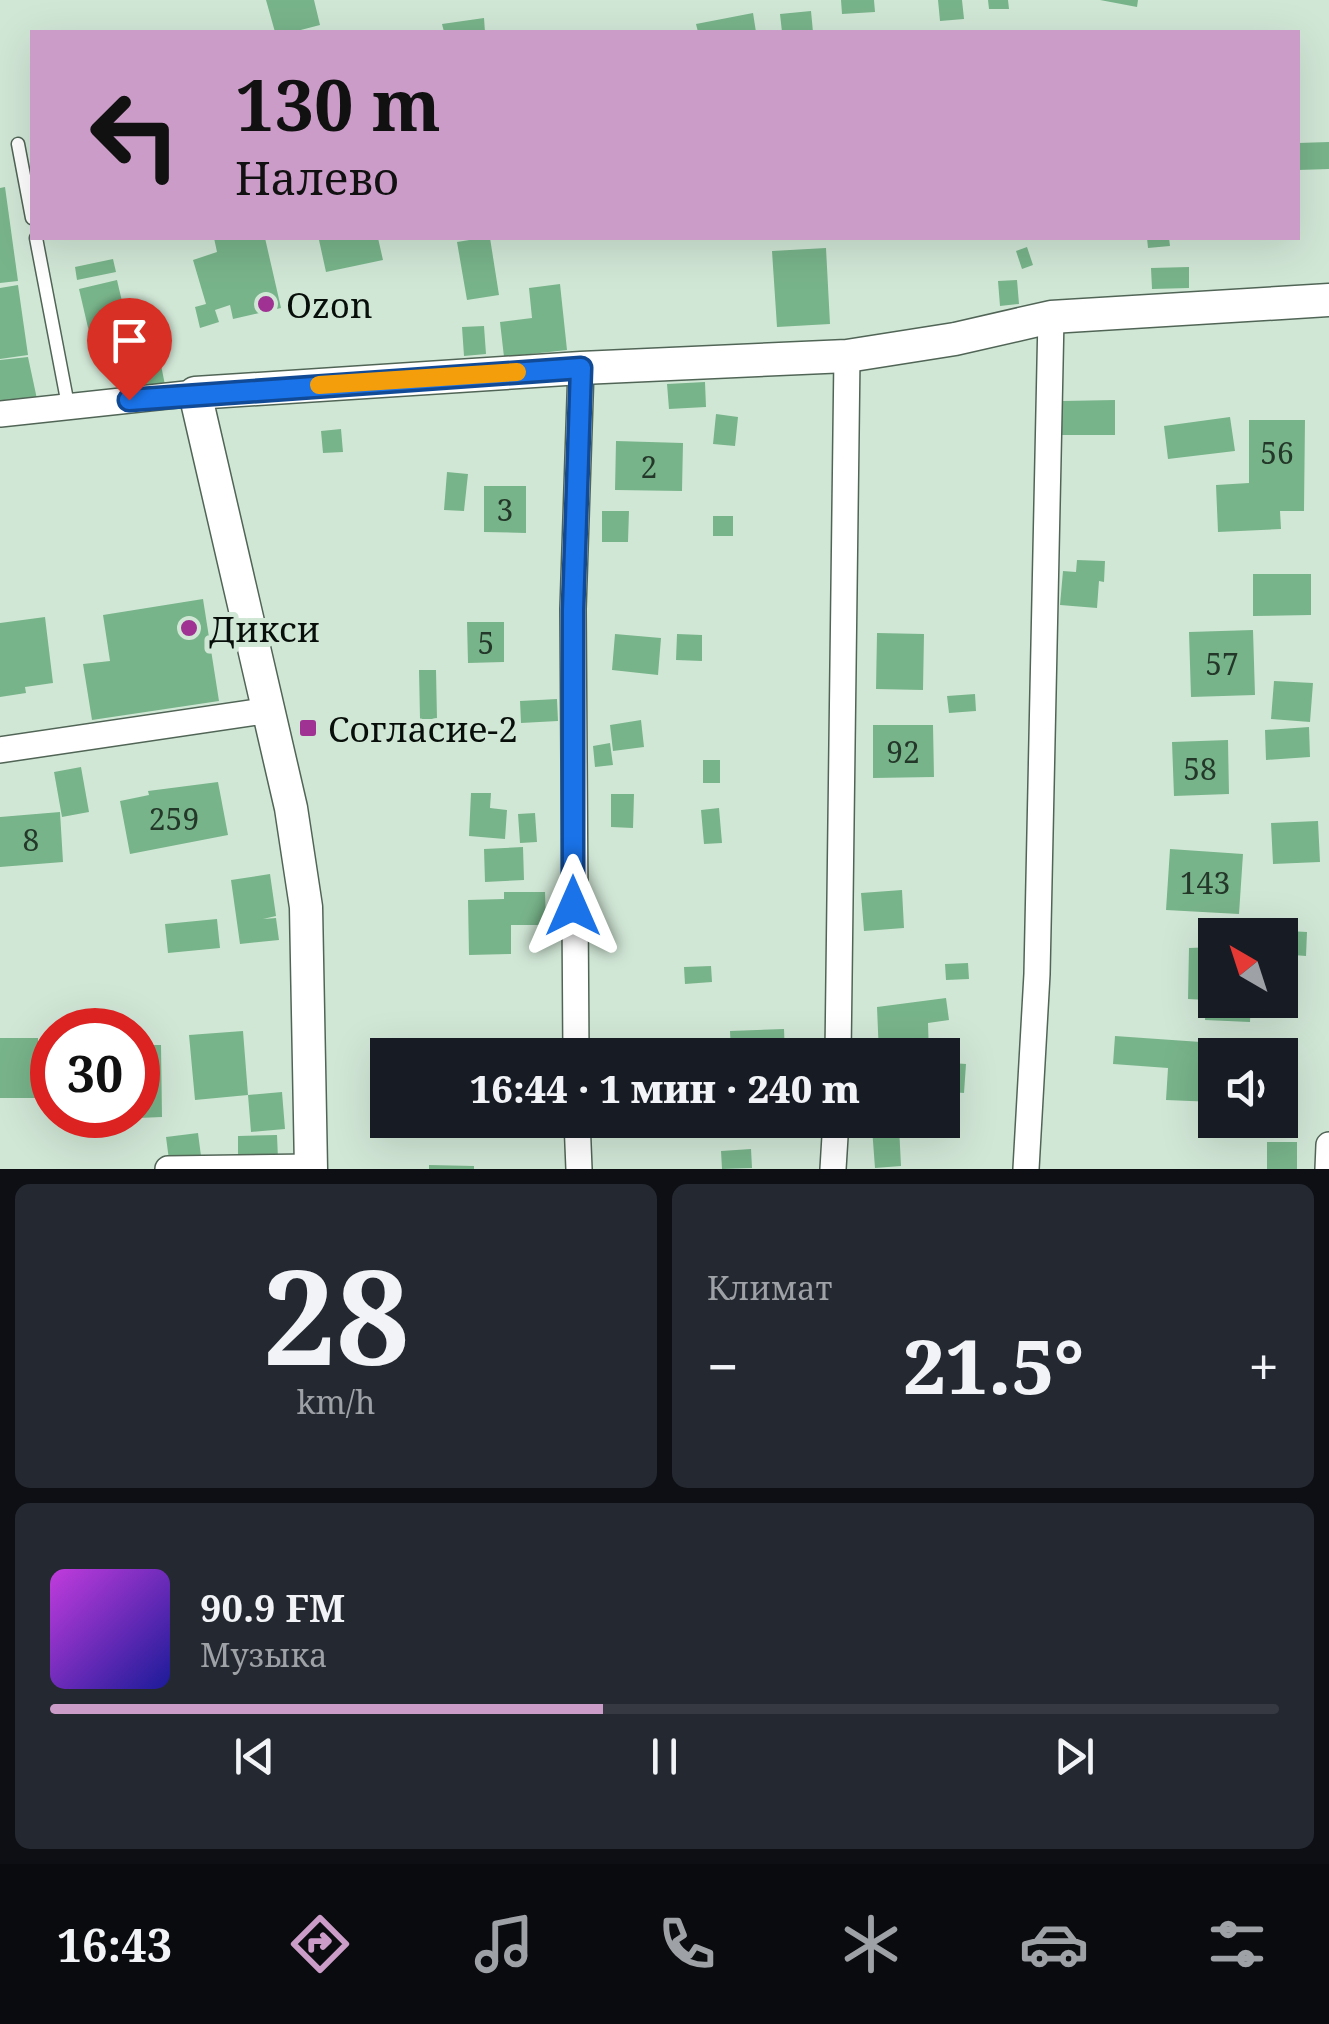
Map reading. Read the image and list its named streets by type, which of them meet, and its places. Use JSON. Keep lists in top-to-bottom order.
{
  "places": {
    "other": ["Ozon", "Дикси"],
    "transit": ["Согласие-2"]
  },
  "house_numbers": [
    "56",
    "2",
    "3",
    "5",
    "57",
    "92",
    "58",
    "259",
    "8",
    "143"
  ],
  "north": "top left",
  "page": {
    "turn": ["130 m", "Налево"],
    "limit": "30",
    "trip": "16:44 · 1 мин · 240 m",
    "tile": [
      ["28", "km/h"],
      "Климат"
    ],
    "heat": ["−", "21.5°", "+"],
    "song": ["90.9 FM", "Музыка"],
    "tabs": "16:43"
  }
}
